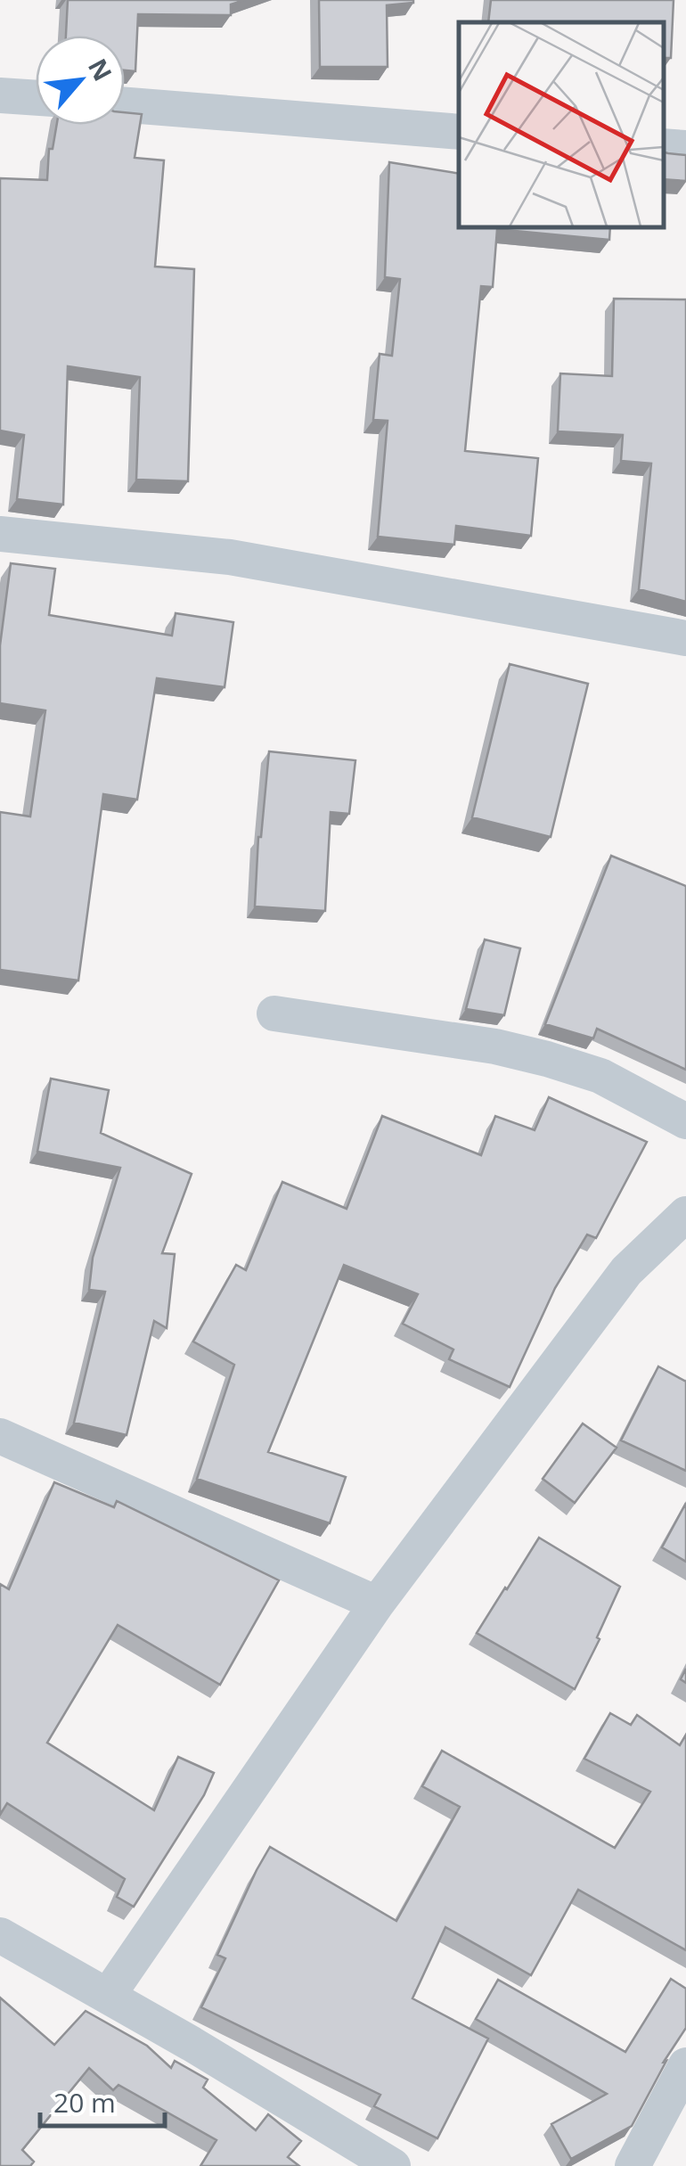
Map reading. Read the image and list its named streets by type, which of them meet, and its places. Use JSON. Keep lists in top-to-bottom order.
{
  "scale_bar": "20 m",
  "north": "top right"
}
